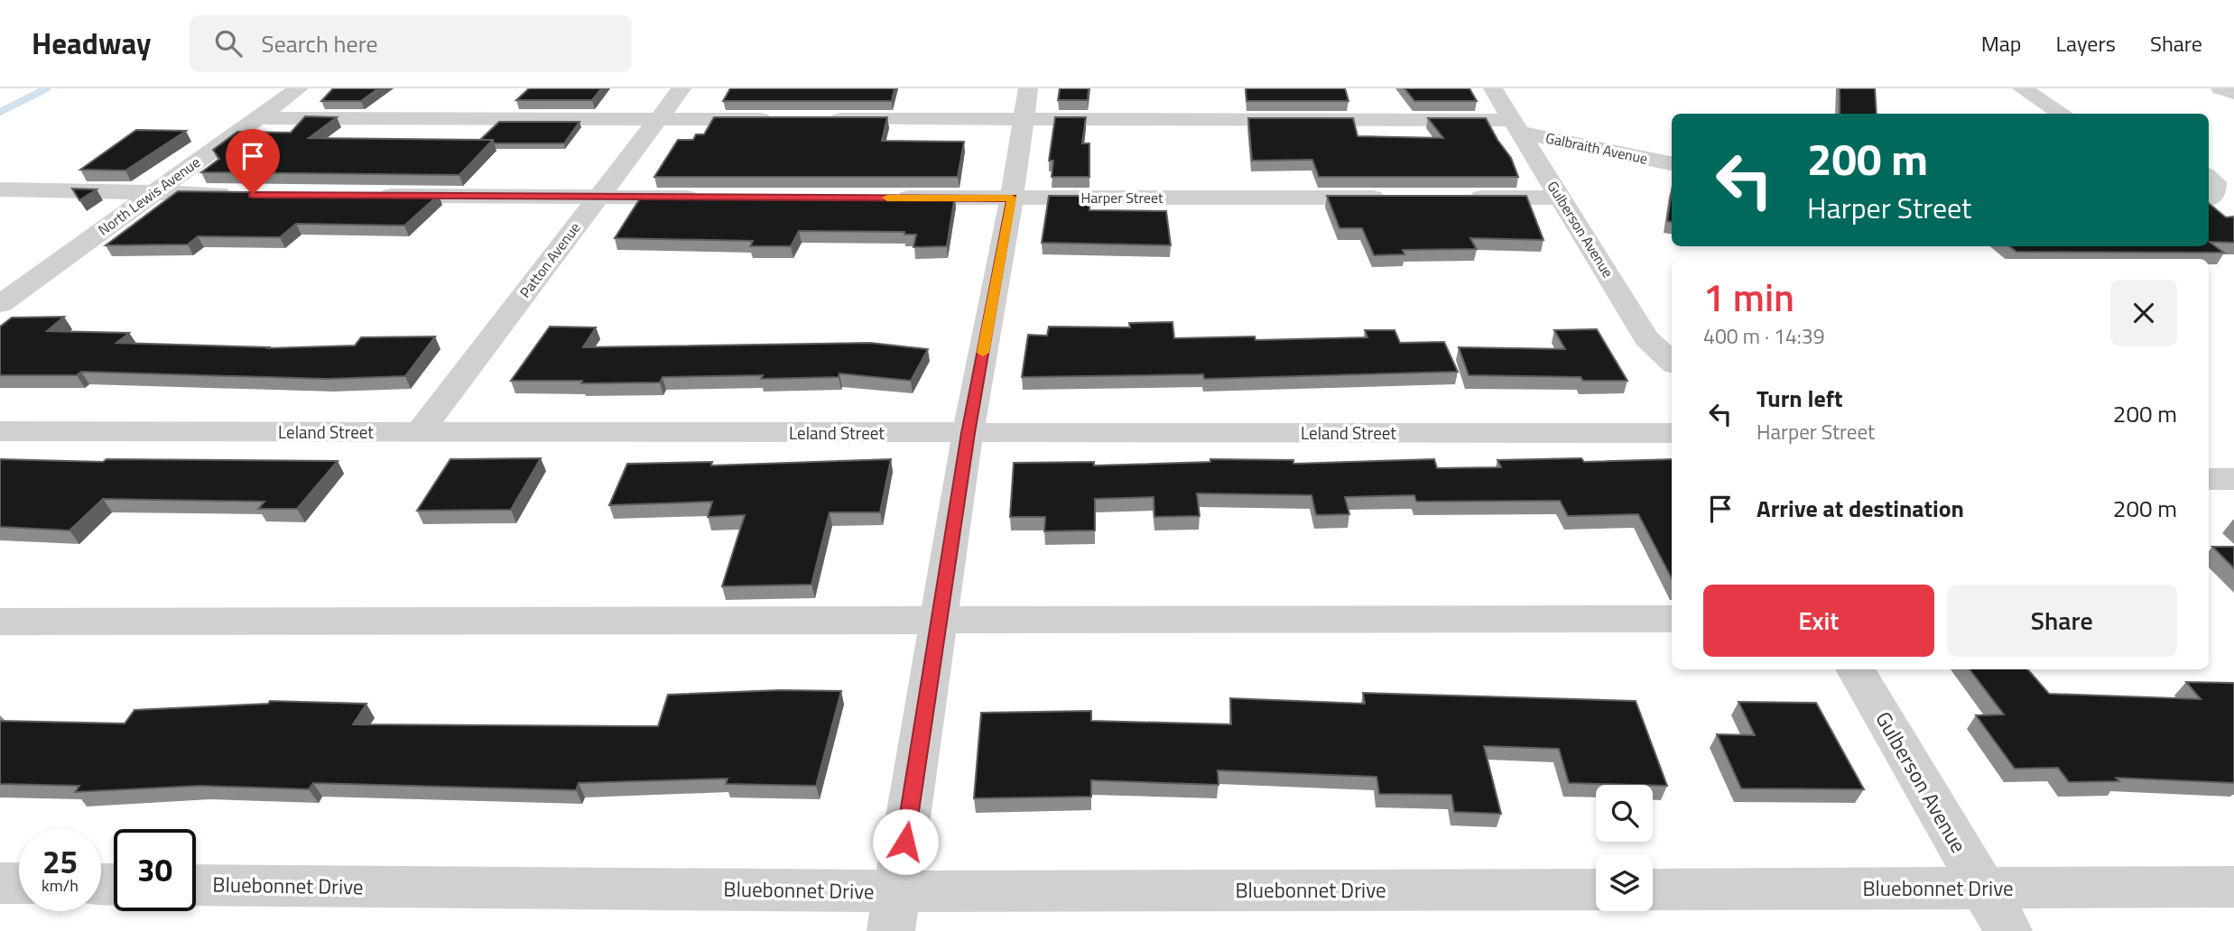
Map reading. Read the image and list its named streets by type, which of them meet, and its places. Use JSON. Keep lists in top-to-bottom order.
{
  "streets": {
    "street": [
      "Galbraith Avenue",
      "North Lewis Avenue",
      "Harper Street",
      "Gulberson Avenue",
      "Patton Avenue",
      "Leland Street",
      "Bluebonnet Drive"
    ]
  },
  "crossings": [
    ["Galbraith Avenue", "Gulberson Avenue"],
    ["Gulberson Avenue", "Bluebonnet Drive"],
    ["Patton Avenue", "Leland Street"]
  ],
  "page": {
    "header": "Headway",
    "search": "Search here",
    "nav": ["Map", "Layers", "Share"],
    "turn": ["200 m", "Harper Street"],
    "heading": ["1 min", "400 m · 14:39"],
    "list": [
      {
        "name": "Turn left",
        "note": "Harper Street",
        "value": "200 m"
      },
      {
        "name": "Arrive at destination",
        "value": "200 m"
      }
    ],
    "buttons": ["Exit", "Share"],
    "speed": "25 km/h",
    "limit": "30"
  }
}
